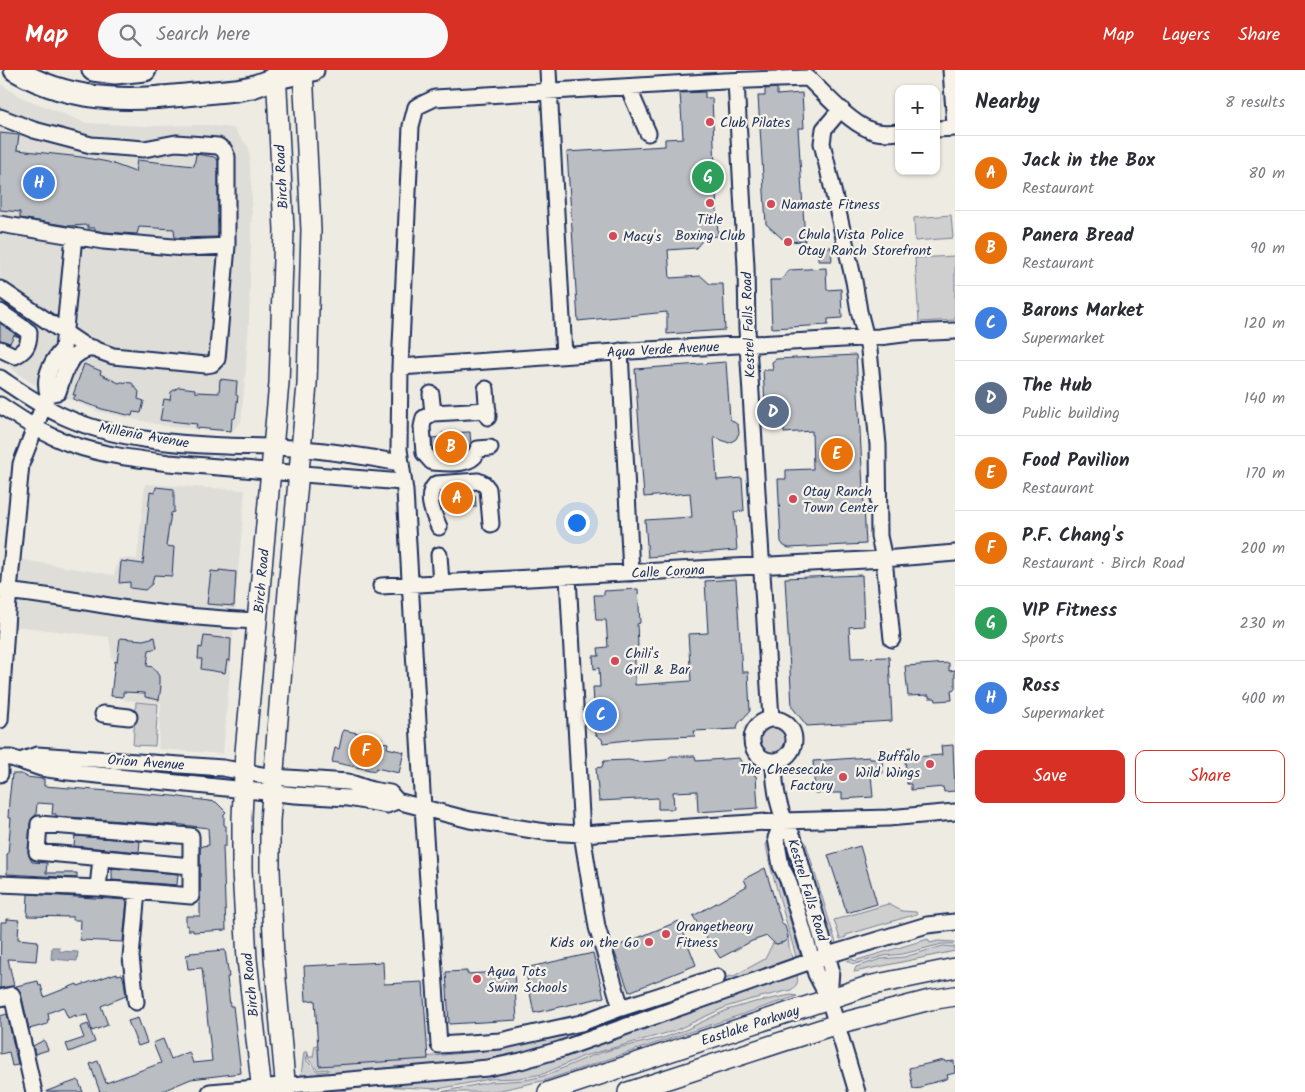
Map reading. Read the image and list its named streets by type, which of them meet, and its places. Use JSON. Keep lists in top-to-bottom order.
{
  "streets": {
    "main road": ["Birch Road", "Eastlake Parkway"],
    "street": [
      "Kestrel Falls Road",
      "Aqua Verde Avenue",
      "Millenia Avenue",
      "Calle Corona",
      "Orion Avenue"
    ]
  },
  "crossings": [
    ["Birch Road", "Millenia Avenue"],
    ["Birch Road", "Orion Avenue"],
    ["Kestrel Falls Road", "Aqua Verde Avenue"],
    ["Kestrel Falls Road", "Calle Corona"],
    ["Kestrel Falls Road", "Eastlake Parkway"]
  ],
  "places": [
    "Club Pilates",
    "Title Boxing Club",
    "Namaste Fitness",
    "Macy's",
    "Chula Vista Police Otay Ranch Storefront",
    "Otay Ranch Town Center",
    "Chili's Grill & Bar",
    "Buffalo Wild Wings",
    "The Cheesecake Factory",
    "Orangetheory Fitness",
    "Kids on the Go",
    "Aqua Tots Swim Schools"
  ],
  "page": {
    "header": "Map",
    "search": "Search here",
    "nav": ["Map", "Layers", "Share"],
    "heading": ["Nearby", "8 results"],
    "map_buttons": ["+", "−"],
    "list": [
      {
        "mark": "A",
        "name": "Jack in the Box",
        "note": "Restaurant",
        "value": "80 m"
      },
      {
        "mark": "B",
        "name": "Panera Bread",
        "note": "Restaurant",
        "value": "90 m"
      },
      {
        "mark": "C",
        "name": "Barons Market",
        "note": "Supermarket",
        "value": "120 m"
      },
      {
        "mark": "D",
        "name": "The Hub",
        "note": "Public building",
        "value": "140 m"
      },
      {
        "mark": "E",
        "name": "Food Pavilion",
        "note": "Restaurant",
        "value": "170 m"
      },
      {
        "mark": "F",
        "name": "P.F. Chang's",
        "note": "Restaurant · Birch Road",
        "value": "200 m"
      },
      {
        "mark": "G",
        "name": "VIP Fitness",
        "note": "Sports",
        "value": "230 m"
      },
      {
        "mark": "H",
        "name": "Ross",
        "note": "Supermarket",
        "value": "400 m"
      }
    ],
    "pins": [
      "G",
      "H",
      "D",
      "B",
      "E",
      "A",
      "C",
      "F"
    ],
    "buttons": ["Save", "Share"]
  }
}
